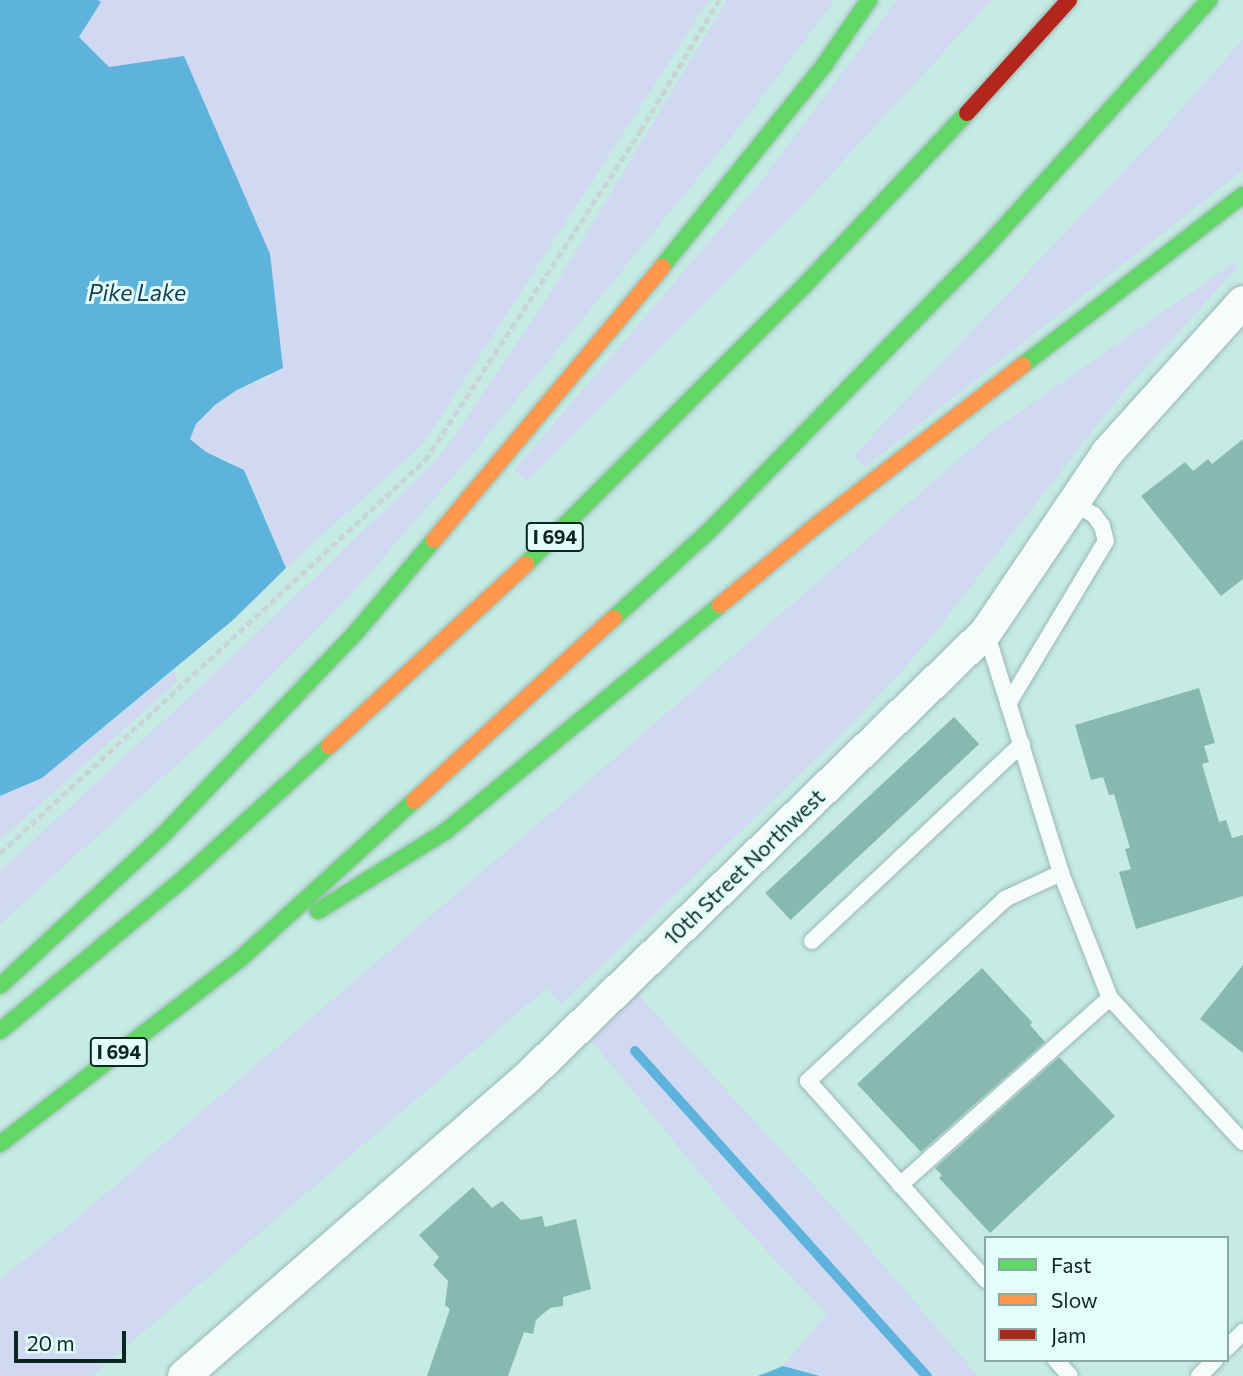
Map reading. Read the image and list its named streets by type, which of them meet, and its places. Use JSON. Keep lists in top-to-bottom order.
{
  "streets": {
    "highway": ["I 694"],
    "street": ["10th Street Northwest"]
  },
  "water": ["Pike Lake"],
  "legend": ["Fast", "Slow", "Jam"],
  "scale_bar": "20 m"
}
